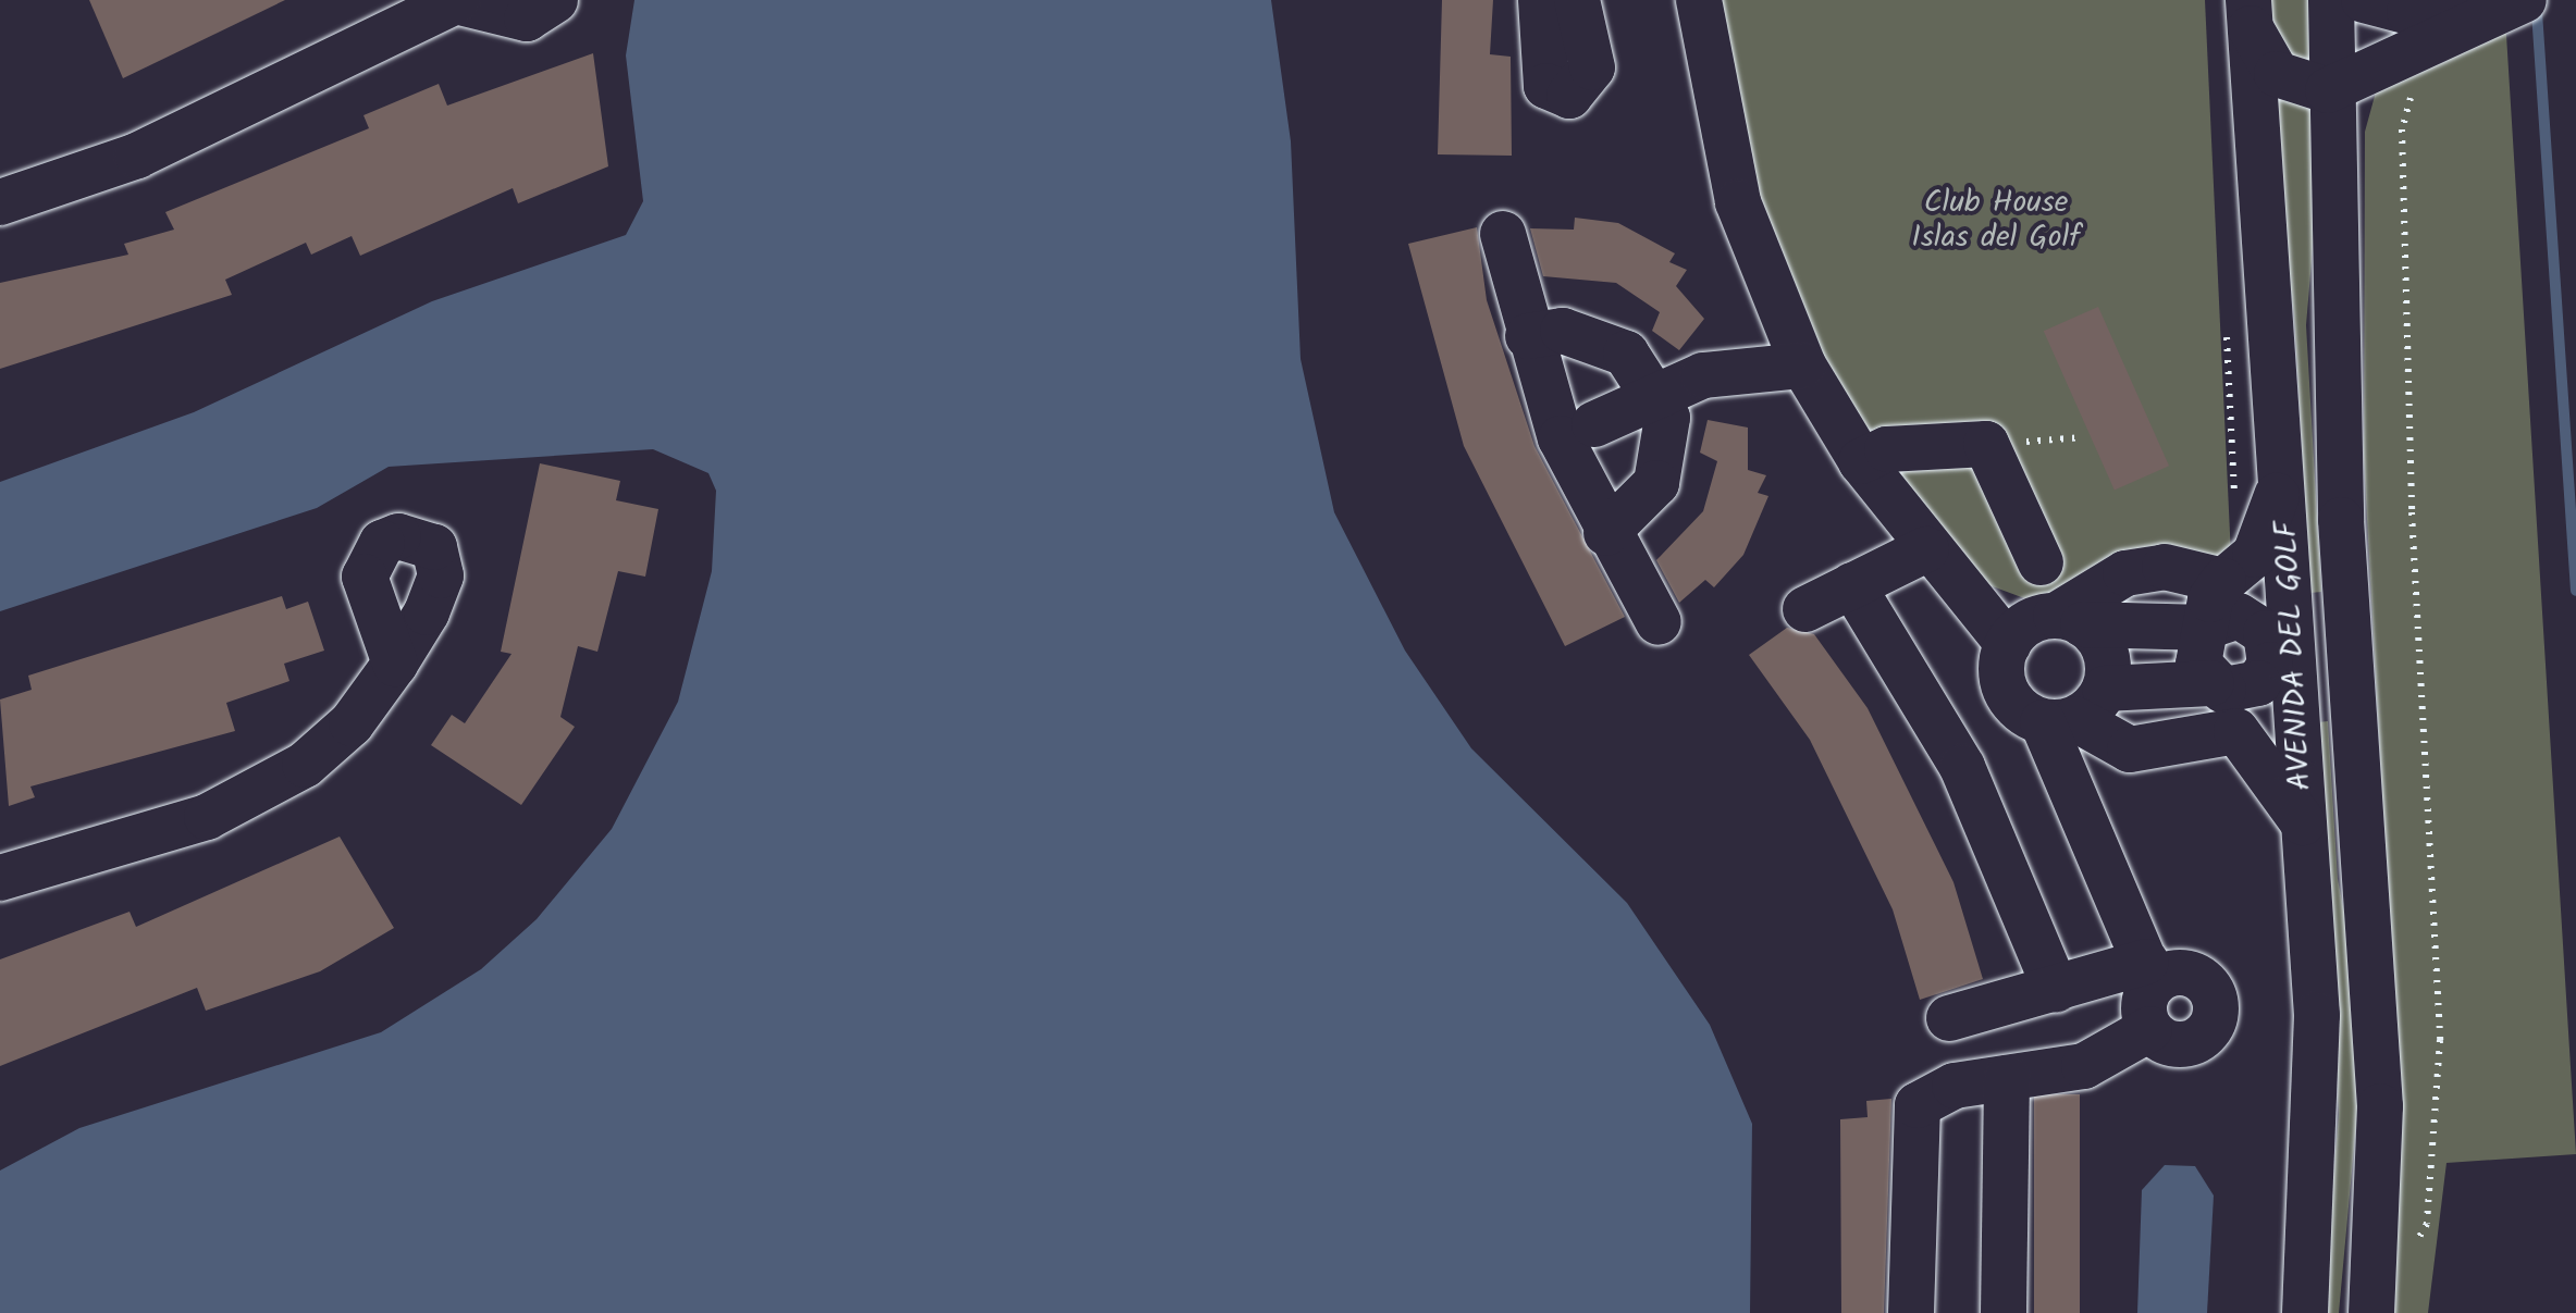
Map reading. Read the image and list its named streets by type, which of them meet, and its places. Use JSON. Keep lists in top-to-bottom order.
{
  "streets": {
    "street": ["AVENIDA DEL GOLF"]
  },
  "parks": ["Club House Islas del Golf"]
}
